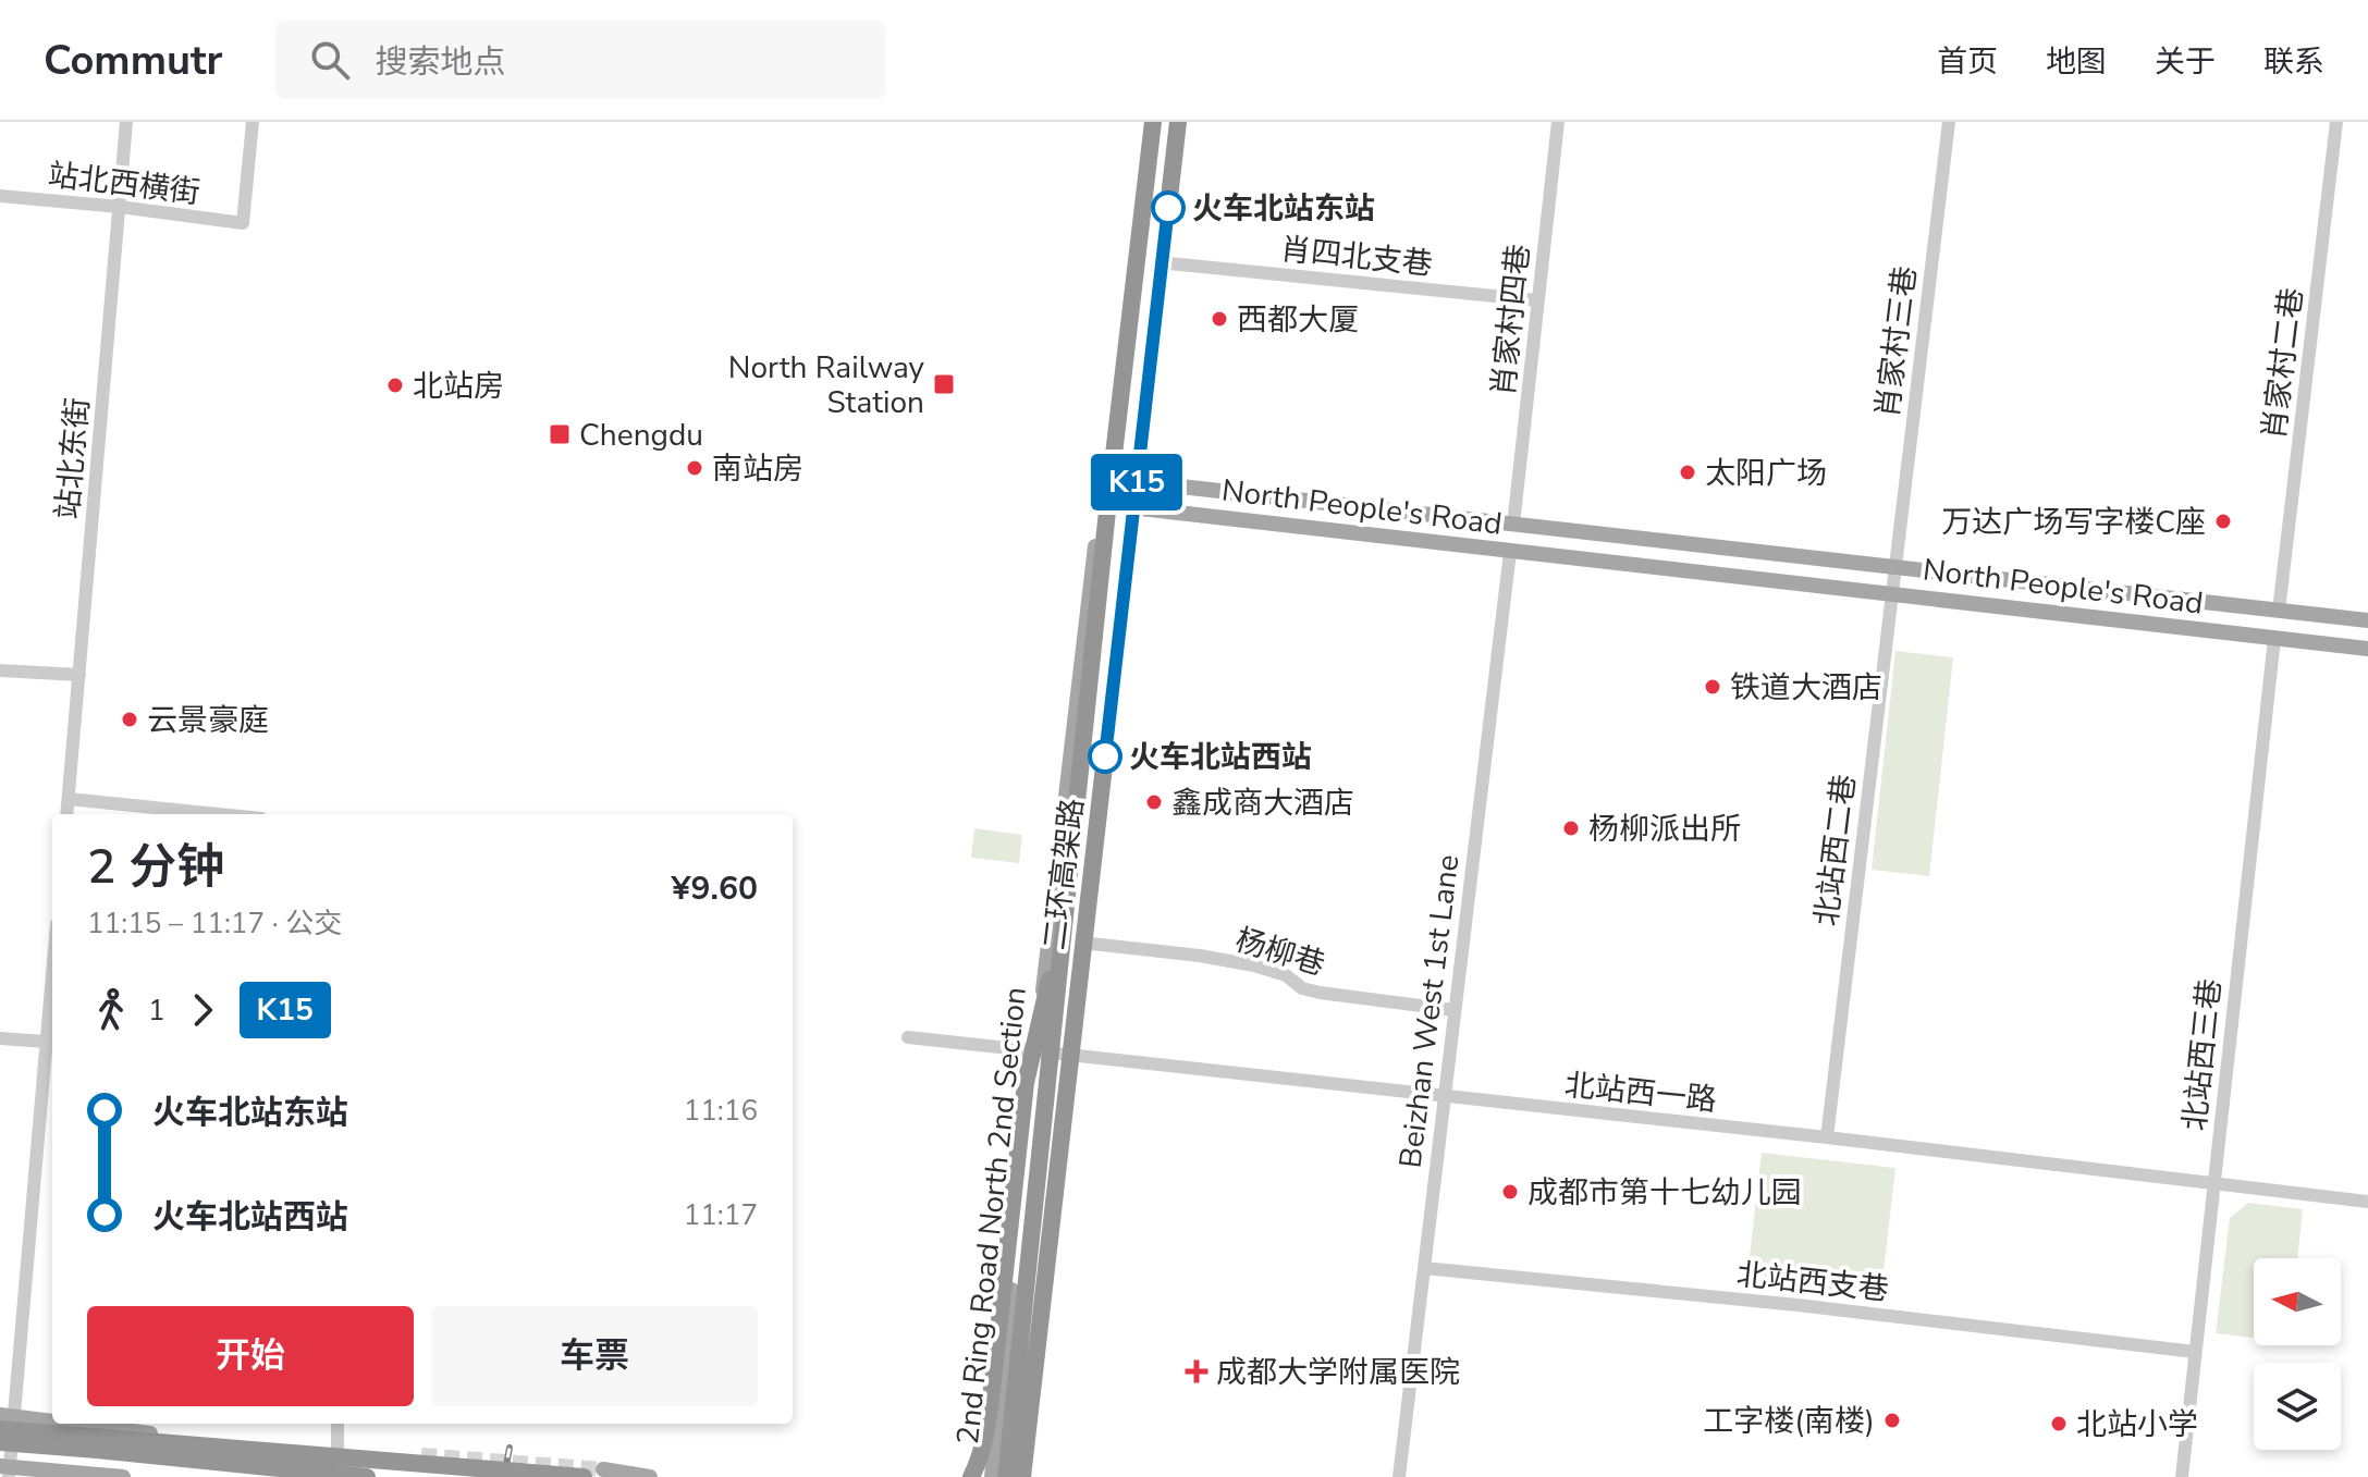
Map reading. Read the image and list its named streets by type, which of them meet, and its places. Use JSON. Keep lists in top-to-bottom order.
{
  "streets": {
    "highway": ["二环高架路"],
    "main road": ["North People's Road", "2nd Ring Road North 2nd Section"],
    "street": [
      "站北西横街",
      "肖四北支巷",
      "肖家村四巷",
      "肖家村三巷",
      "肖家村二巷",
      "站北东街",
      "北站西二巷",
      "杨柳巷",
      "Beizhan West 1st Lane",
      "北站西三巷",
      "北站西一路",
      "北站西支巷"
    ]
  },
  "crossings": [
    ["站北西横街", "站北东街"],
    ["肖四北支巷", "肖家村四巷"],
    ["肖家村四巷", "North People's Road"],
    ["肖家村三巷", "North People's Road"],
    ["肖家村三巷", "北站西二巷"],
    ["肖家村二巷", "North People's Road"],
    ["North People's Road", "北站西二巷"],
    ["North People's Road", "Beizhan West 1st Lane"],
    ["North People's Road", "北站西三巷"],
    ["North People's Road", "2nd Ring Road North 2nd Section"],
    ["北站西二巷", "北站西一路"],
    ["杨柳巷", "Beizhan West 1st Lane"],
    ["Beizhan West 1st Lane", "北站西一路"],
    ["Beizhan West 1st Lane", "北站西支巷"],
    ["北站西三巷", "北站西一路"],
    ["北站西三巷", "北站西支巷"],
    ["北站西一路", "2nd Ring Road North 2nd Section"]
  ],
  "places": {
    "other": [
      "火车北站东站",
      "西都大厦",
      "北站房",
      "南站房",
      "太阳广场",
      "万达广场写字楼C座",
      "铁道大酒店",
      "云景豪庭",
      "火车北站西站",
      "鑫成商大酒店",
      "杨柳派出所",
      "成都市第十七幼儿园",
      "工字楼(南楼)",
      "北站小学"
    ],
    "transit": ["North Railway Station", "Chengdu"],
    "health": ["成都大学附属医院"]
  },
  "lines": ["bus line K15"],
  "north": "left",
  "page": {
    "header": "Commutr",
    "search": "搜索地点",
    "nav": [
      "首页",
      "地图",
      "关于",
      "联系"
    ],
    "on_map": "K15",
    "heading": ["2 分钟", "11:15 – 11:17 · 公交", "¥9.60"],
    "legs": ["1", "K15"],
    "list": [
      {
        "name": "火车北站东站",
        "value": "11:16"
      },
      {
        "name": "火车北站西站",
        "value": "11:17"
      }
    ],
    "buttons": ["开始", "车票"]
  }
}
